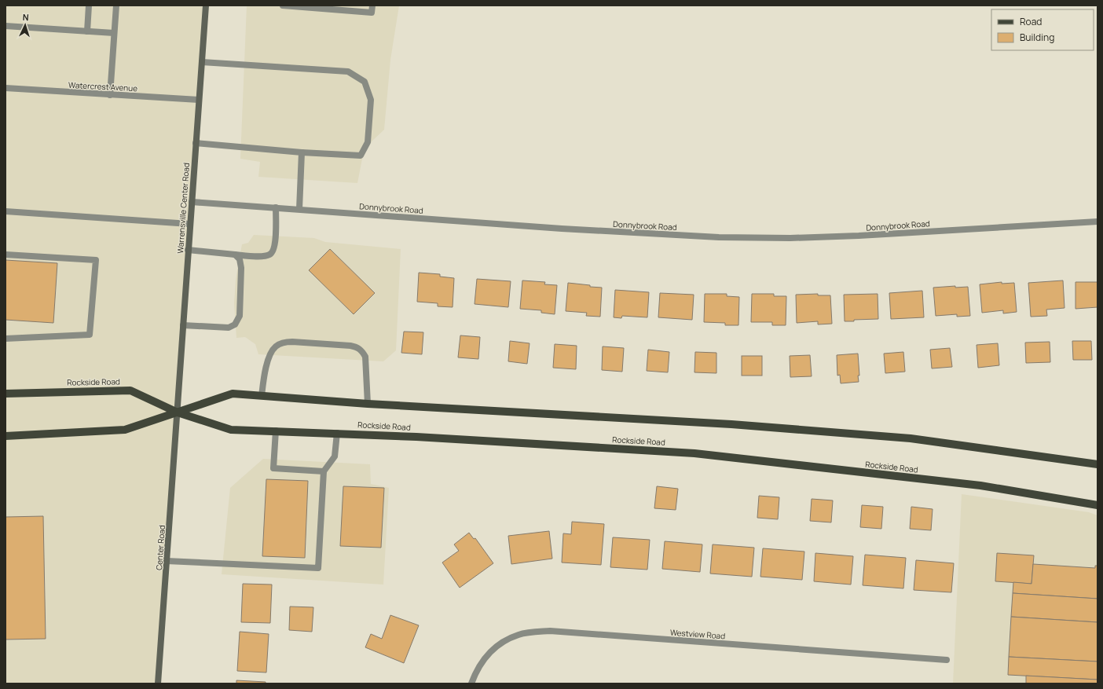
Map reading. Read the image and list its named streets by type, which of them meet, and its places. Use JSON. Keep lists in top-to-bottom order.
{
  "streets": {
    "main road": ["Warrensville Center Road", "Rockside Road", "Center Road"],
    "street": ["Watercrest Avenue", "Donnybrook Road", "Westview Road"]
  },
  "crossings": [
    ["Watercrest Avenue", "Warrensville Center Road"],
    ["Warrensville Center Road", "Donnybrook Road"],
    ["Warrensville Center Road", "Rockside Road"],
    ["Warrensville Center Road", "Center Road"],
    ["Rockside Road", "Center Road"]
  ],
  "legend": ["Road", "Building"],
  "north": "top"
}
